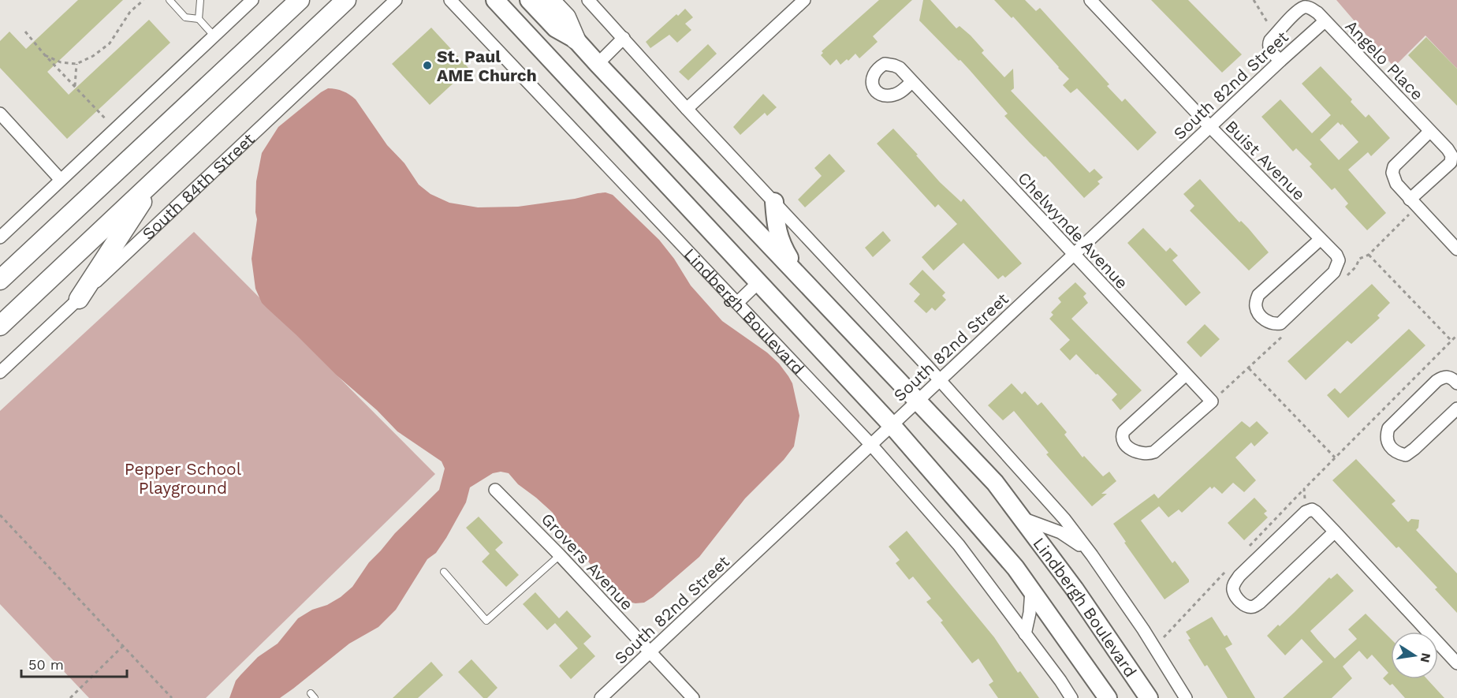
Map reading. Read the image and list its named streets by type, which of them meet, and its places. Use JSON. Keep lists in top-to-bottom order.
{
  "streets": {
    "main road": ["South 84th Street", "Lindbergh Boulevard"],
    "street": [
      "Angelo Place",
      "South 82nd Street",
      "Buist Avenue",
      "Chelwynde Avenue",
      "Grovers Avenue"
    ]
  },
  "crossings": [
    ["Angelo Place", "South 82nd Street"],
    ["South 82nd Street", "Buist Avenue"],
    ["South 82nd Street", "Chelwynde Avenue"],
    ["South 82nd Street", "Lindbergh Boulevard"],
    ["South 82nd Street", "Grovers Avenue"]
  ],
  "parks": ["Pepper School Playground"],
  "places": ["St. Paul AME Church"],
  "scale_bar": "50 m",
  "north": "right"
}
